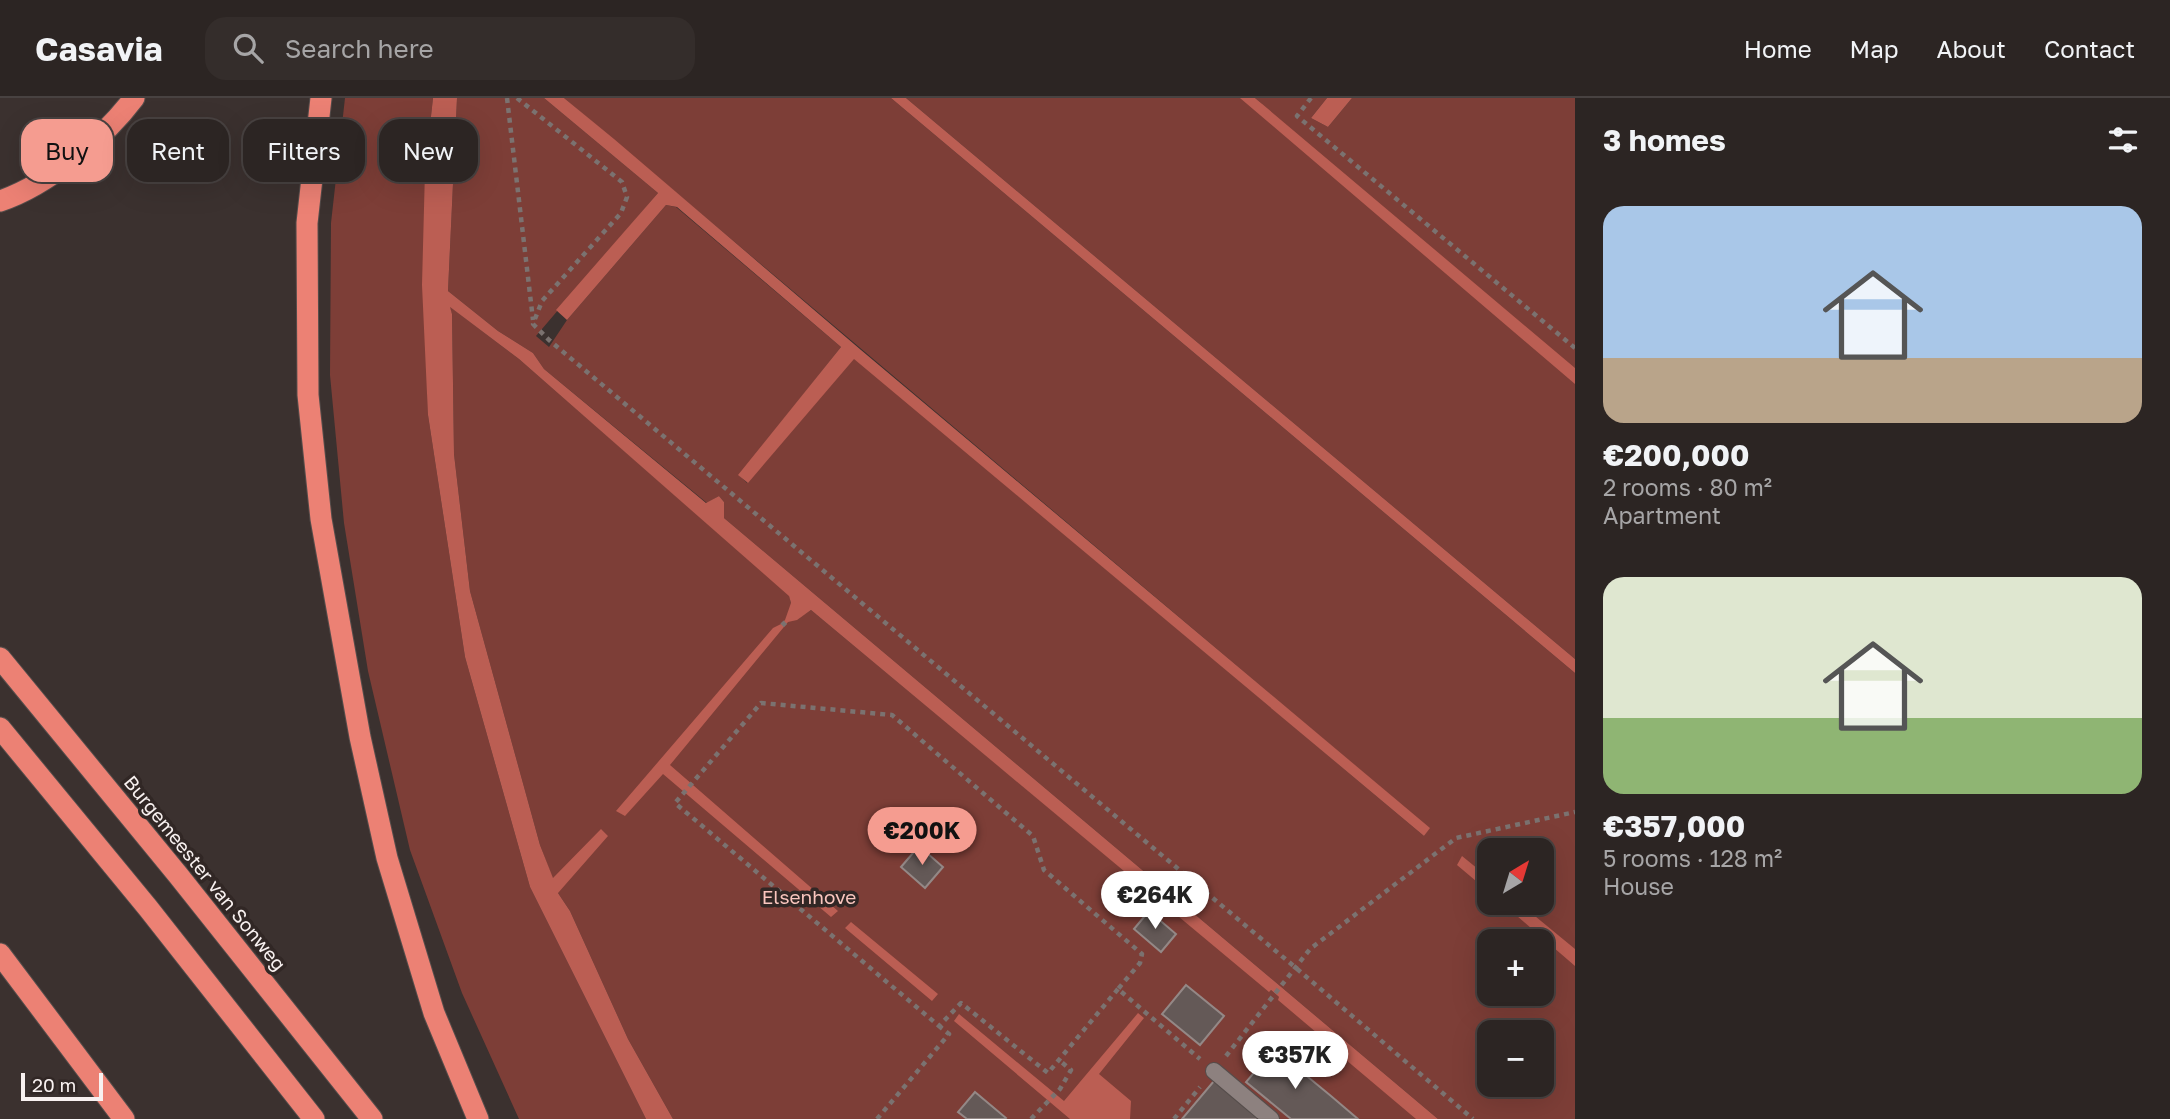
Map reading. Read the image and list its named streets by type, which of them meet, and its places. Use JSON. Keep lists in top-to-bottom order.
{
  "streets": {
    "highway": ["Burgemeester van Sonweg"]
  },
  "parks": ["Elsenhove"],
  "scale_bar": "20 m",
  "north": "top right",
  "page": {
    "header": "Casavia",
    "search": "Search here",
    "nav": [
      "Home",
      "Map",
      "About",
      "Contact"
    ],
    "heading": "3 homes",
    "chip": [
      "Buy",
      "Rent",
      "Filters",
      "New"
    ],
    "list": [
      {
        "name": "€200,000",
        "note": "2 rooms · 80 m² · Apartment"
      },
      {
        "name": "€357,000",
        "note": "5 rooms · 128 m² · House"
      }
    ],
    "price": ["€200K", "€264K", "€357K"],
    "map_buttons": ["+", "−"],
    "scale": "20 m"
  }
}
